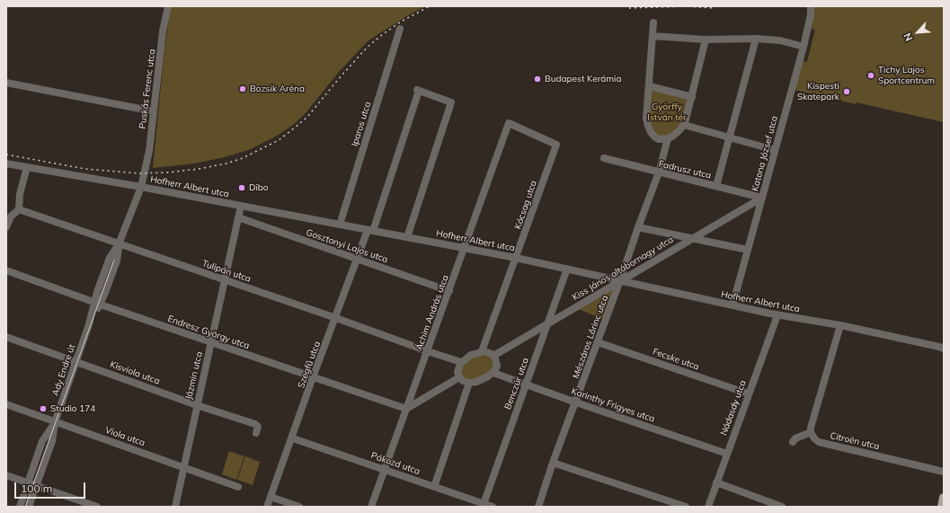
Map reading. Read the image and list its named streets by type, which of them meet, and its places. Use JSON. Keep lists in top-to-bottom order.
{
  "streets": {
    "street": [
      "Puskás Ferenc utca",
      "Iparos utca",
      "Katona József utca",
      "Fadrusz utca",
      "Hofherr Albert utca",
      "Kócsag utca",
      "Gosztonyi Lajos utca",
      "Kiss János altábornagy utca",
      "Tulipán utca",
      "Áchim András utca",
      "Endresz György utca",
      "Mészáros Lőrinc utca",
      "Fecske utca",
      "Szegfű utca",
      "Ady Endre út",
      "Kisviola utca",
      "Jázmin utca",
      "Benczúr utca",
      "Karinthy Frigyes utca",
      "Nádasdy utca",
      "Viola utca",
      "Citroën utca",
      "Pákozd utca"
    ]
  },
  "crossings": [
    ["Puskás Ferenc utca", "Ady Endre út"],
    ["Iparos utca", "Hofherr Albert utca"],
    ["Katona József utca", "Fadrusz utca"],
    ["Katona József utca", "Hofherr Albert utca"],
    ["Katona József utca", "Kiss János altábornagy utca"],
    ["Fadrusz utca", "Kiss János altábornagy utca"],
    ["Fadrusz utca", "Mészáros Lőrinc utca"],
    ["Hofherr Albert utca", "Kócsag utca"],
    ["Hofherr Albert utca", "Kiss János altábornagy utca"],
    ["Hofherr Albert utca", "Áchim András utca"],
    ["Hofherr Albert utca", "Mészáros Lőrinc utca"],
    ["Hofherr Albert utca", "Szegfű utca"],
    ["Hofherr Albert utca", "Ady Endre út"],
    ["Hofherr Albert utca", "Jázmin utca"],
    ["Hofherr Albert utca", "Benczúr utca"],
    ["Hofherr Albert utca", "Nádasdy utca"],
    ["Kócsag utca", "Kiss János altábornagy utca"],
    ["Kócsag utca", "Áchim András utca"],
    ["Kócsag utca", "Karinthy Frigyes utca"],
    ["Gosztonyi Lajos utca", "Áchim András utca"],
    ["Gosztonyi Lajos utca", "Szegfű utca"],
    ["Gosztonyi Lajos utca", "Jázmin utca"],
    ["Kiss János altábornagy utca", "Mészáros Lőrinc utca"],
    ["Kiss János altábornagy utca", "Benczúr utca"],
    ["Kiss János altábornagy utca", "Karinthy Frigyes utca"],
    ["Tulipán utca", "Áchim András utca"],
    ["Tulipán utca", "Szegfű utca"],
    ["Tulipán utca", "Ady Endre út"],
    ["Tulipán utca", "Jázmin utca"],
    ["Áchim András utca", "Endresz György utca"],
    ["Áchim András utca", "Pákozd utca"],
    ["Endresz György utca", "Szegfű utca"],
    ["Endresz György utca", "Ady Endre út"],
    ["Endresz György utca", "Jázmin utca"],
    ["Mészáros Lőrinc utca", "Fecske utca"],
    ["Mészáros Lőrinc utca", "Karinthy Frigyes utca"],
    ["Fecske utca", "Nádasdy utca"],
    ["Szegfű utca", "Pákozd utca"],
    ["Ady Endre út", "Kisviola utca"],
    ["Ady Endre út", "Viola utca"],
    ["Kisviola utca", "Jázmin utca"],
    ["Jázmin utca", "Viola utca"],
    ["Benczúr utca", "Karinthy Frigyes utca"],
    ["Benczúr utca", "Pákozd utca"],
    ["Karinthy Frigyes utca", "Nádasdy utca"]
  ],
  "parks": ["Györffy István tér"],
  "places": [
    "Tichy Lajos Sportcentrum",
    "Budapest Kerámia",
    "Bozsik Aréna",
    "Kispesti Skatepark",
    "Dibo",
    "Studio 174"
  ],
  "scale_bar": "100 m",
  "north": "bottom left"
}
